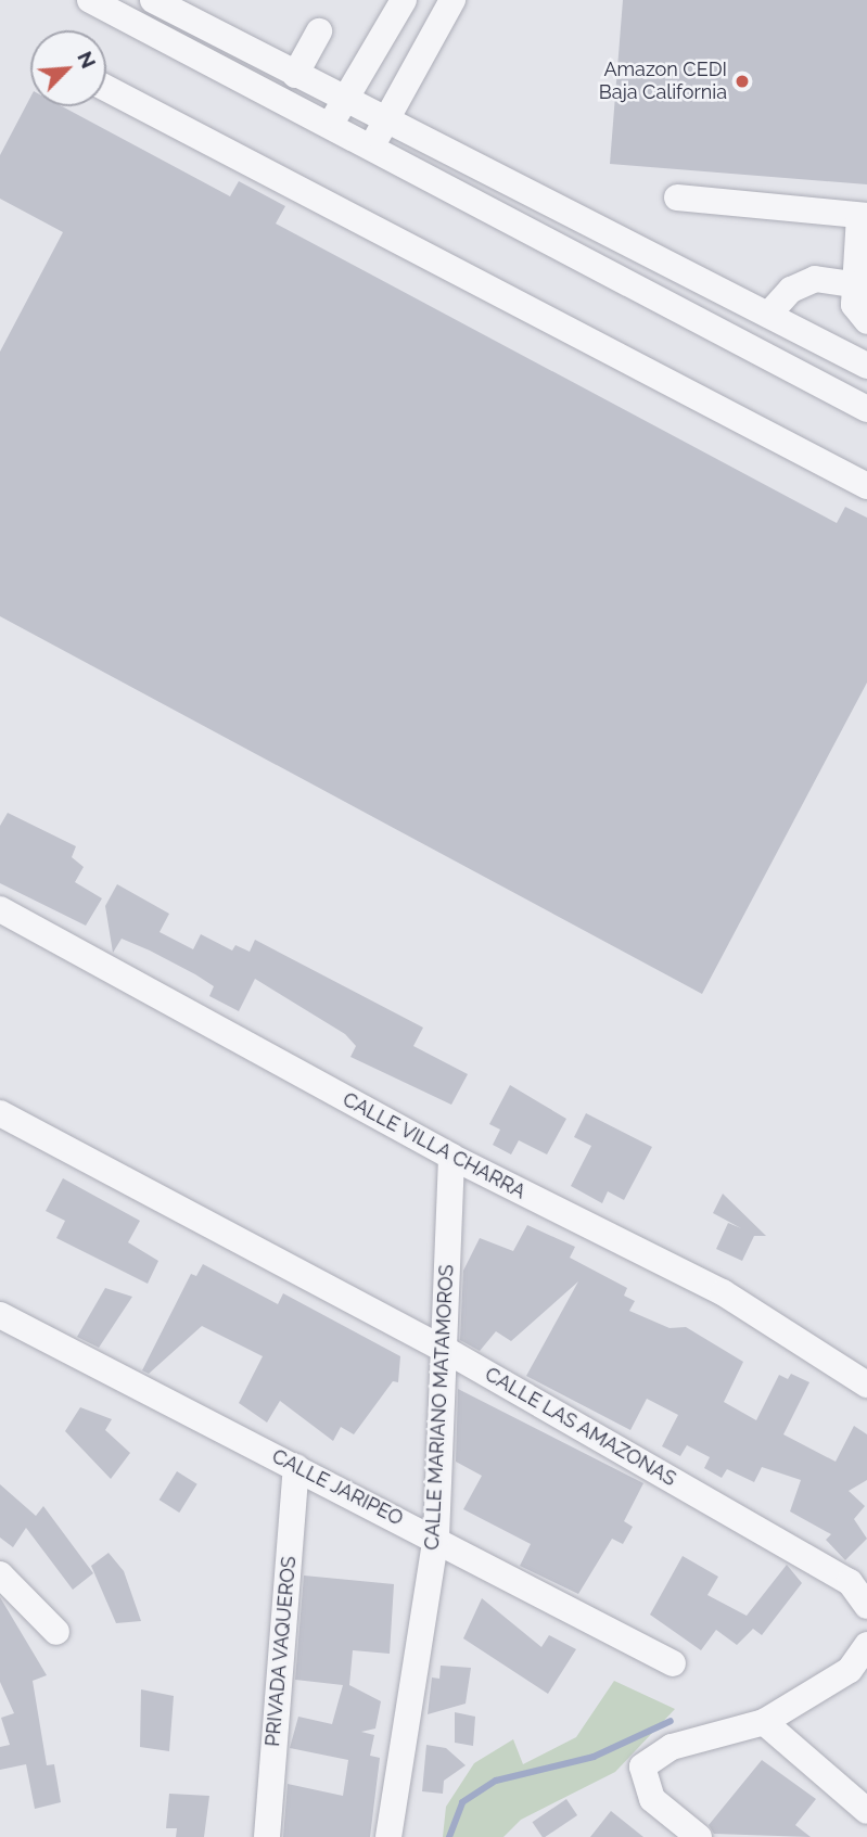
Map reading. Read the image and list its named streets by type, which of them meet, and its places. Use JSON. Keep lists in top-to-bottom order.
{
  "streets": {
    "street": [
      "CALLE VILLA CHARRA",
      "CALLE MARIANO MATAMOROS",
      "CALLE LAS AMAZONAS",
      "CALLE JARIPEO",
      "PRIVADA VAQUEROS"
    ]
  },
  "crossings": [
    ["CALLE VILLA CHARRA", "CALLE MARIANO MATAMOROS"],
    ["CALLE MARIANO MATAMOROS", "CALLE LAS AMAZONAS"],
    ["CALLE MARIANO MATAMOROS", "CALLE JARIPEO"],
    ["CALLE JARIPEO", "PRIVADA VAQUEROS"]
  ],
  "places": ["Amazon CEDI Baja California"],
  "north": "top right"
}
